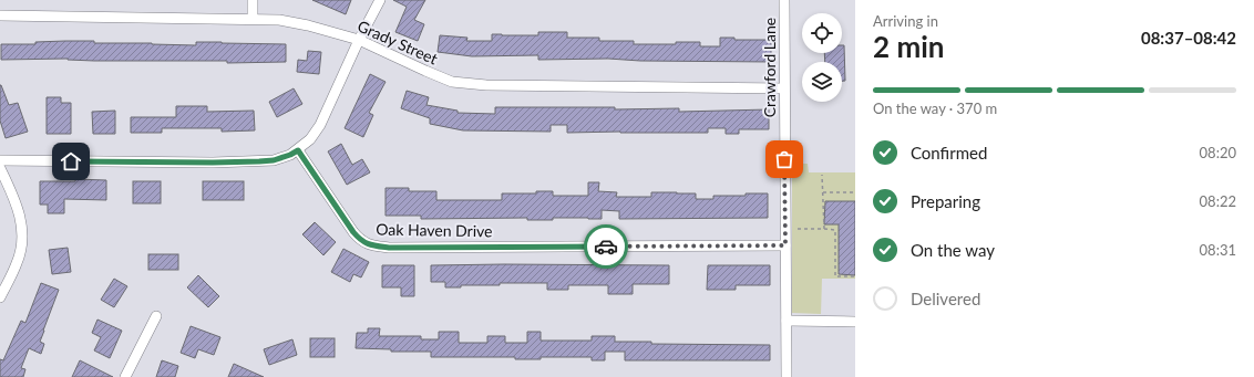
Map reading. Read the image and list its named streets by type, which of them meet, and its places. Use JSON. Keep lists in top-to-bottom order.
{
  "streets": {
    "street": ["Grady Street", "Crawford Lane", "Oak Haven Drive"]
  },
  "crossings": [
    ["Grady Street", "Crawford Lane"],
    ["Crawford Lane", "Oak Haven Drive"]
  ],
  "page": {
    "heading": ["2 min", "Arriving in", "08:37–08:42"],
    "bar": "On the way · 370 m",
    "list": [
      ["Confirmed", "08:20"],
      ["Preparing", "08:22"],
      ["On the way", "08:31"],
      "Delivered"
    ]
  }
}
